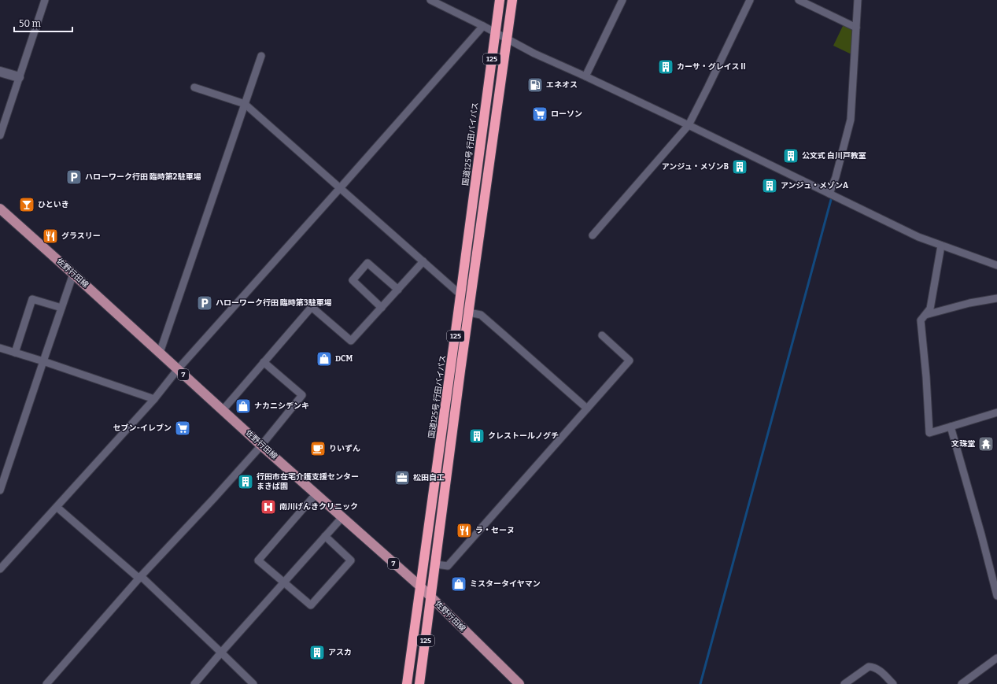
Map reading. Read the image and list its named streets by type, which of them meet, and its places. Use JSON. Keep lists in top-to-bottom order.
{
  "streets": {
    "highway": ["125", "国道125号 行田バイパス"],
    "main road": ["佐野行田線", "7"]
  },
  "crossings": [
    ["125", "佐野行田線"],
    ["国道125号 行田バイパス", "佐野行田線"]
  ],
  "places": {
    "building": [
      "カーサ・グレイスⅡ",
      "公文式 白川戸教室",
      "アンジュ・メゾンB",
      "アンジュ・メゾンA",
      "クレストールノグチ",
      "行田市在宅介護支援センター まきば園",
      "アスカ"
    ],
    "fuel station": ["エネオス"],
    "supermarket": ["ローソン", "セブン-イレブン"],
    "parking": ["ハローワーク行田 臨時第2駐車場", "ハローワーク行田 臨時第3駐車場"],
    "bar": ["ひといき"],
    "restaurant": ["グラスリー", "ラ・セーヌ"],
    "shop": ["DCM", "ナカニシデンキ", "ミスタータイヤマン"],
    "temple": ["文珠堂"],
    "cafe": ["りいずん"],
    "office": ["松田自工"],
    "hospital": ["南川げんきクリニック"]
  },
  "scale_bar": "50 m"
}
